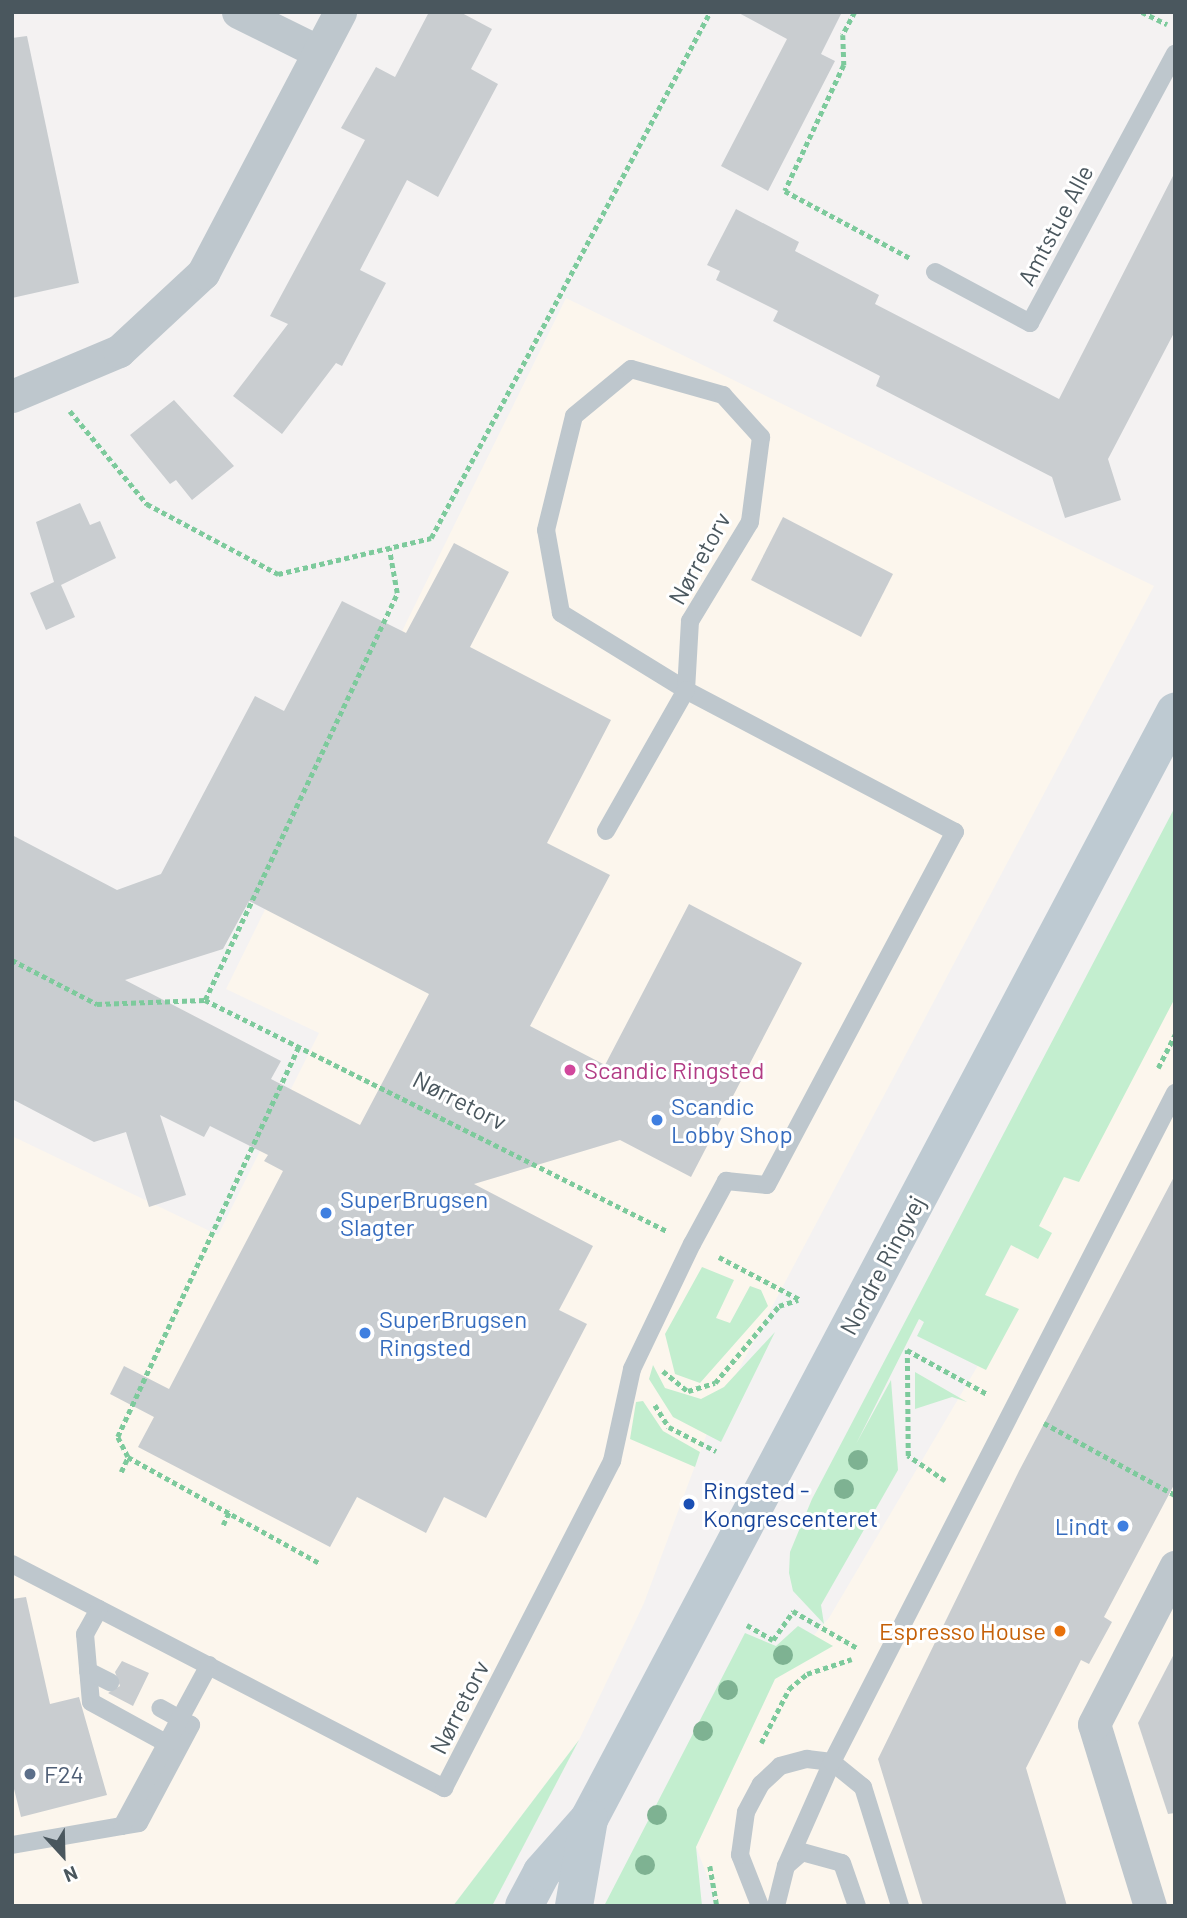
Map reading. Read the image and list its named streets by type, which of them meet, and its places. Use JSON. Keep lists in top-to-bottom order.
{
  "streets": {
    "street": ["Nordre Ringvej"],
    "lane": ["Amtstue Alle", "Nørretorv"]
  },
  "places": [
    "Scandic Ringsted",
    "Scandic Lobby Shop",
    "SuperBrugsen Slagter",
    "SuperBrugsen Ringsted",
    "Ringsted - Kongrescenteret",
    "Lindt",
    "Espresso House",
    "F24"
  ],
  "north": "bottom"
}
